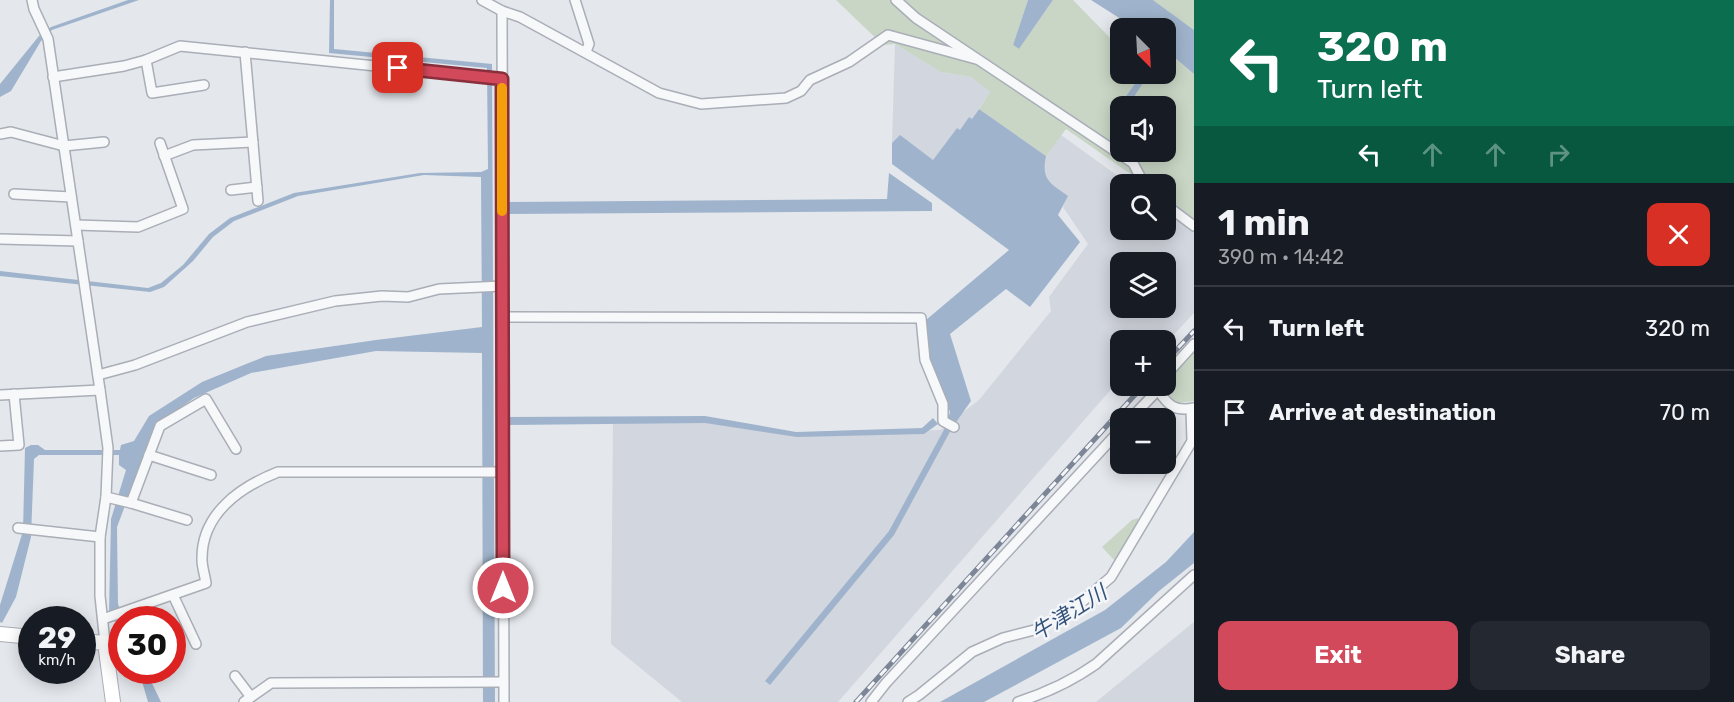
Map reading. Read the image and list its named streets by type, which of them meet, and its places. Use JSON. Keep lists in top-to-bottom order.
{
  "water": ["牛津江川"],
  "north": "bottom right",
  "page": {
    "turn": ["320 m", "Turn left"],
    "map_buttons": ["+", "−"],
    "heading": ["1 min", "390 m · 14:42"],
    "list": [
      {
        "name": "Turn left",
        "value": "320 m"
      },
      {
        "name": "Arrive at destination",
        "value": "70 m"
      }
    ],
    "speed": "29 km/h",
    "limit": "30",
    "buttons": ["Exit", "Share"]
  }
}
